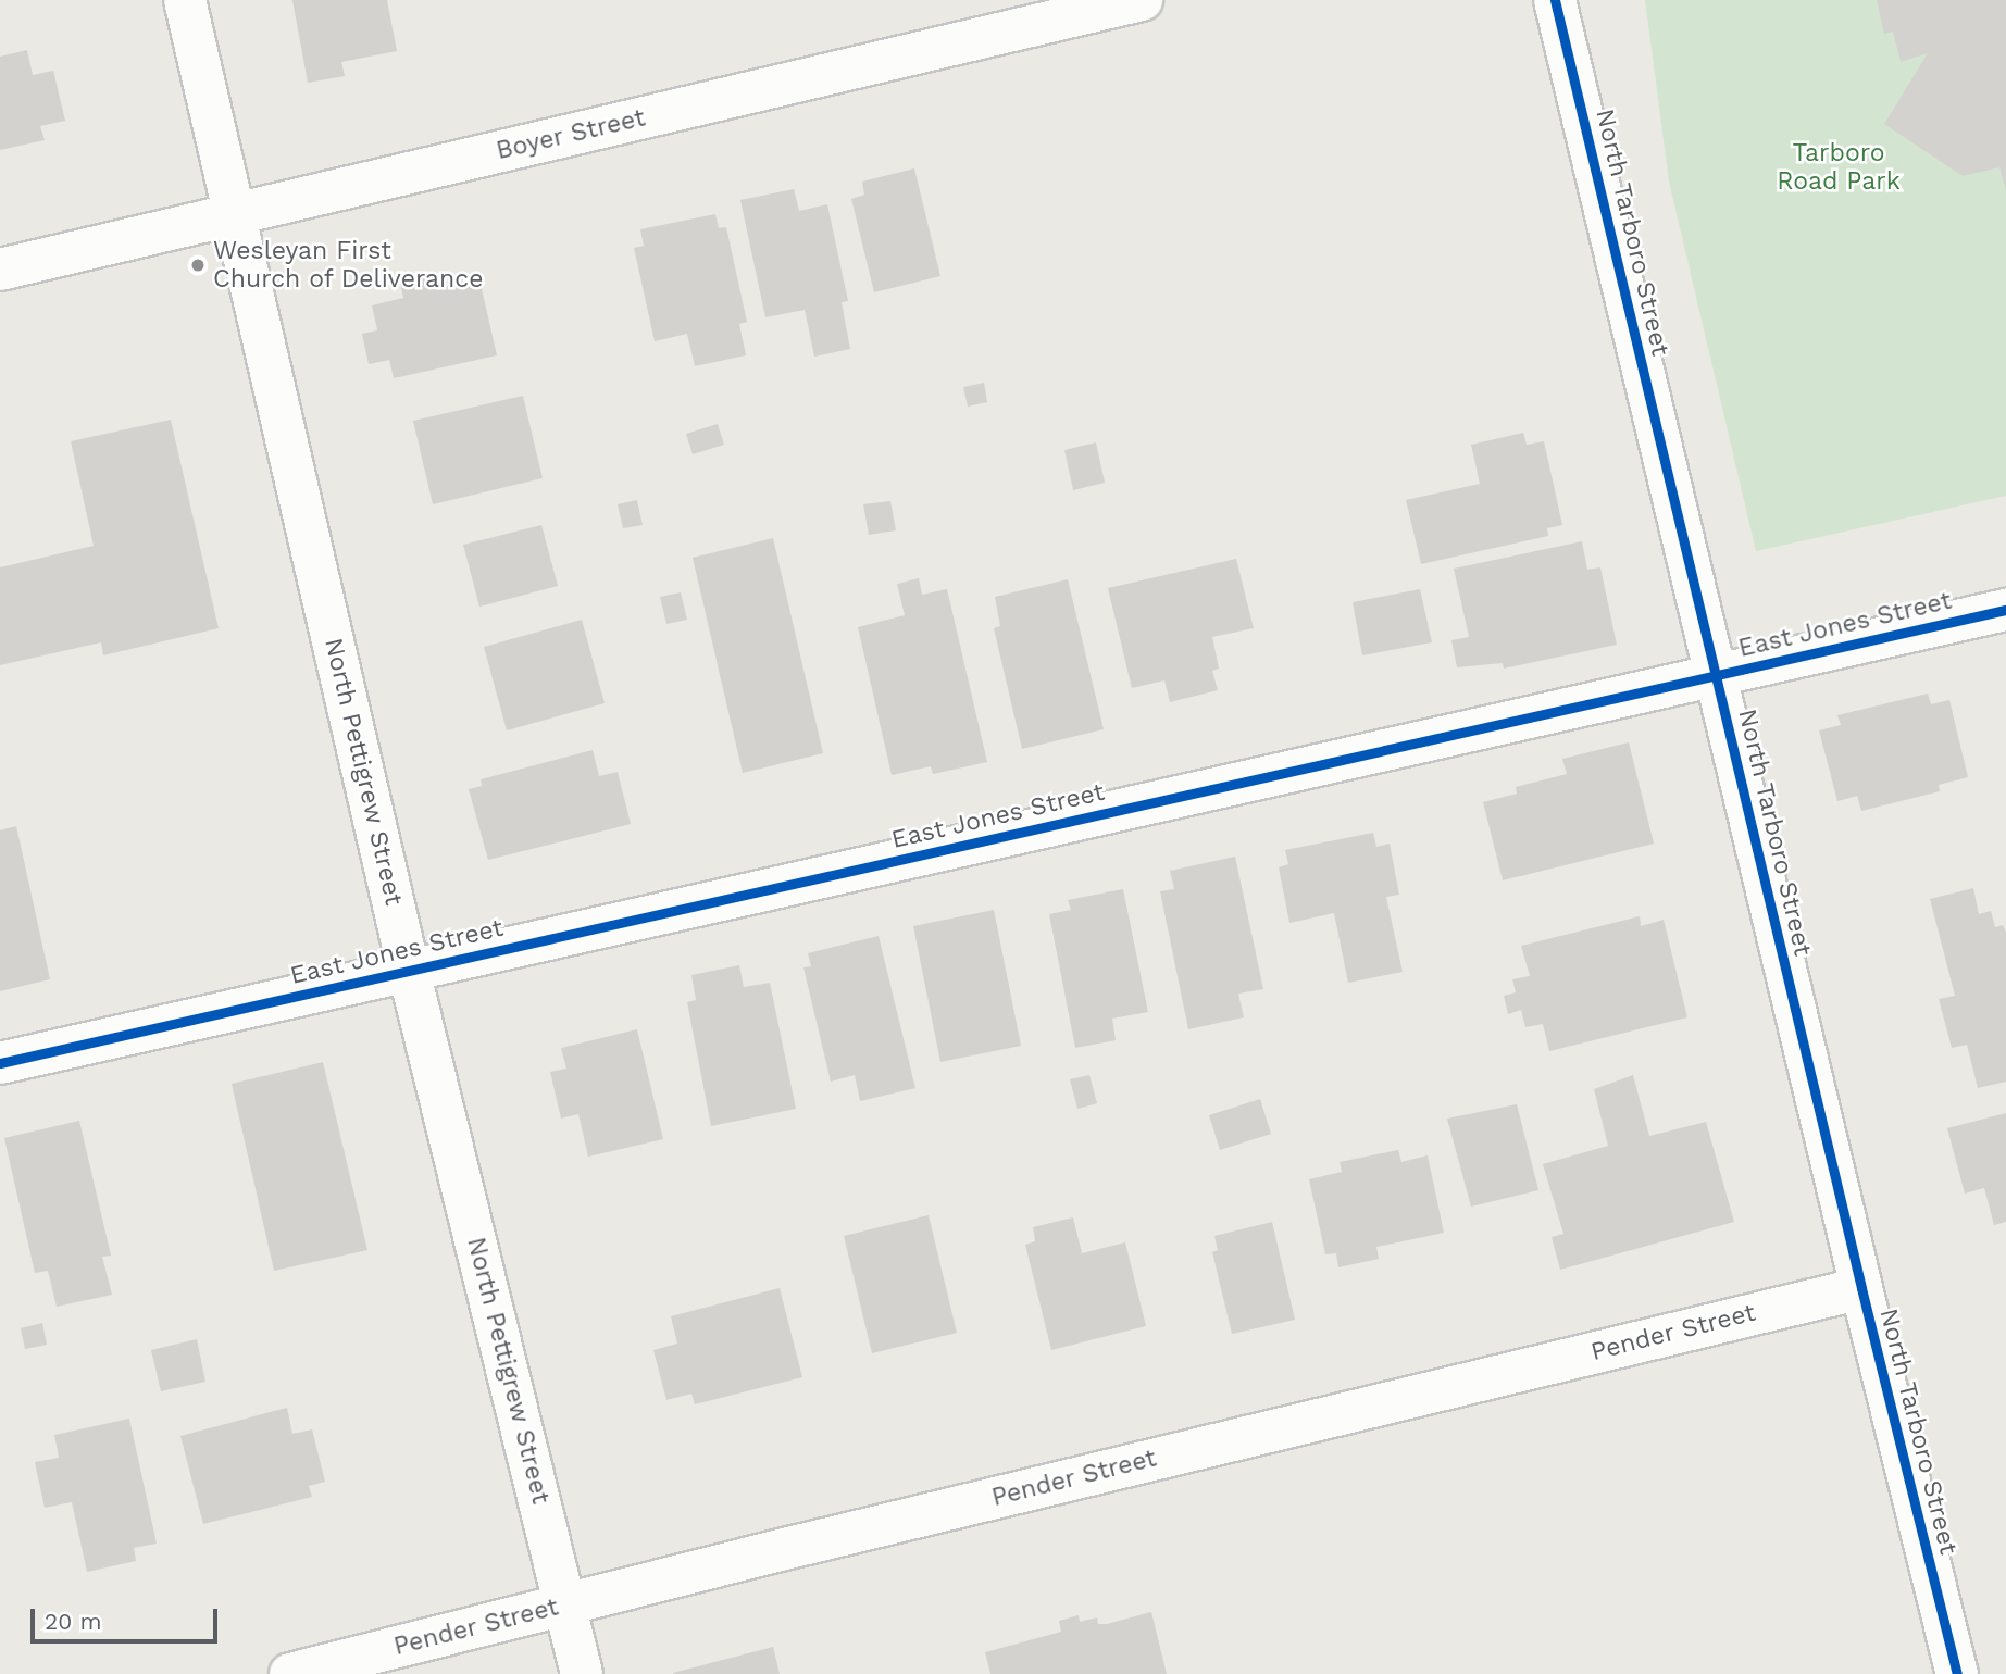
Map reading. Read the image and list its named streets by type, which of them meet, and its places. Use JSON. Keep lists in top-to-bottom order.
{
  "streets": {
    "street": [
      "Boyer Street",
      "North Tarboro Street",
      "East Jones Street",
      "North Pettigrew Street",
      "Pender Street"
    ]
  },
  "crossings": [
    ["Boyer Street", "North Pettigrew Street"],
    ["North Tarboro Street", "East Jones Street"],
    ["North Tarboro Street", "Pender Street"],
    ["East Jones Street", "North Pettigrew Street"],
    ["North Pettigrew Street", "Pender Street"]
  ],
  "parks": ["Tarboro Road Park"],
  "places": ["Wesleyan First Church of Deliverance"],
  "scale_bar": "20 m"
}
